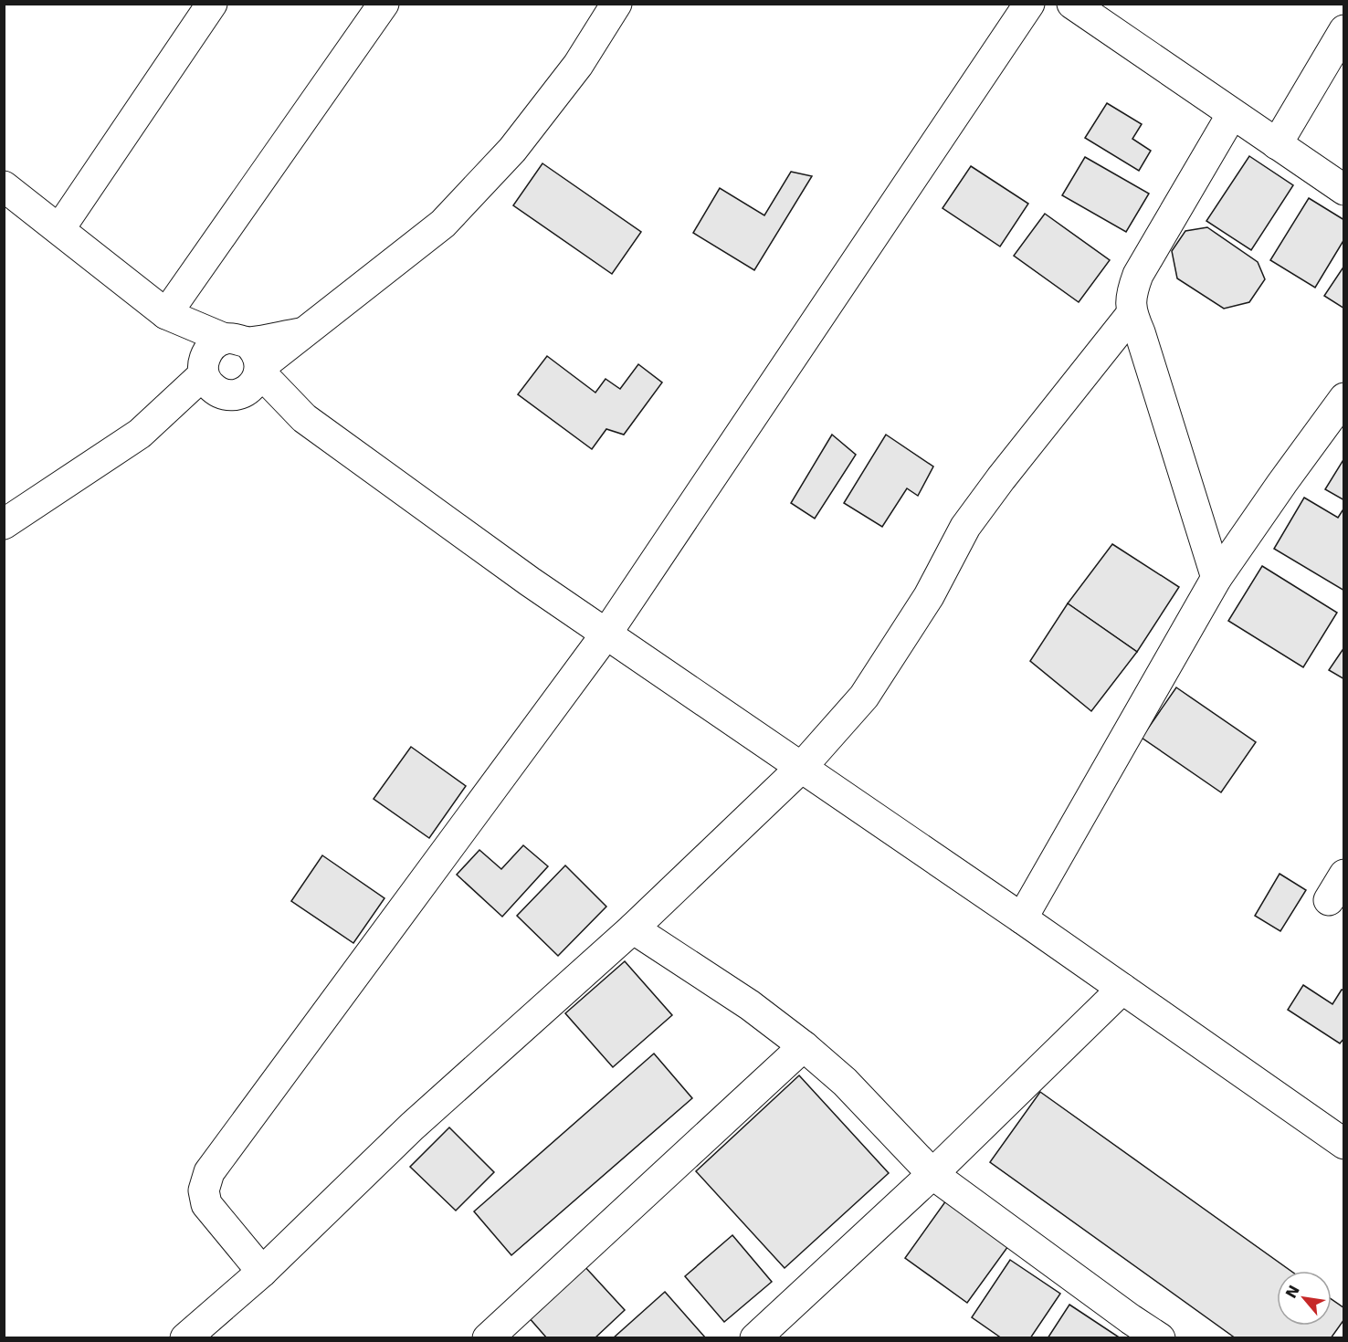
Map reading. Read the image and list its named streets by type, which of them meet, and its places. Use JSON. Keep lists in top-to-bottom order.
{
  "north": "top left"
}
